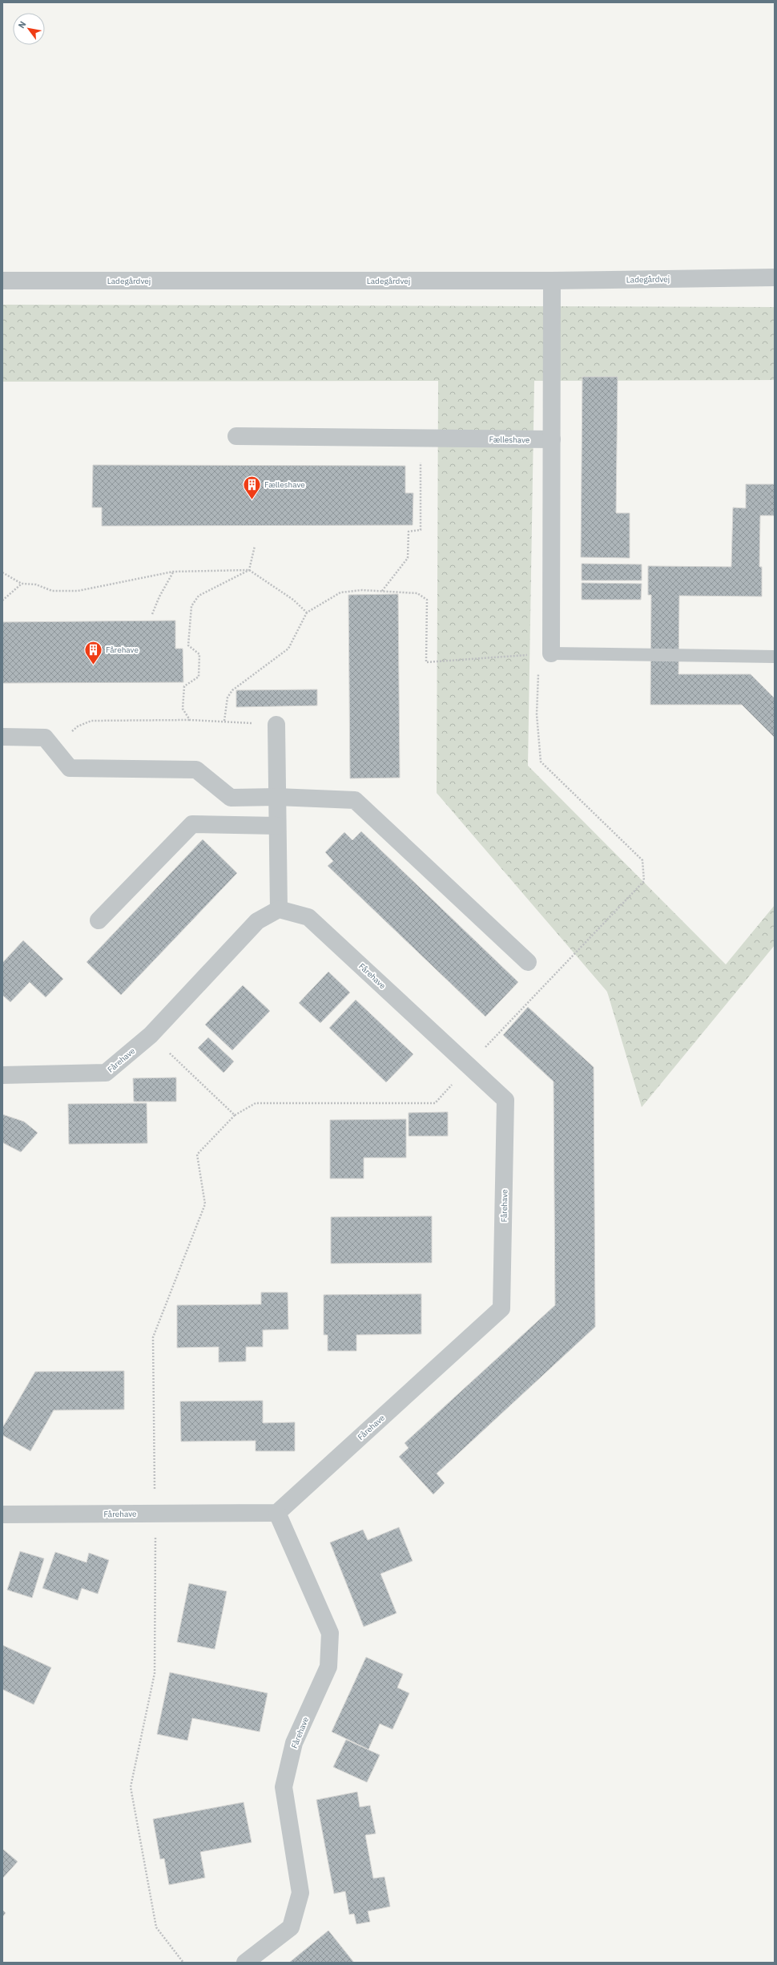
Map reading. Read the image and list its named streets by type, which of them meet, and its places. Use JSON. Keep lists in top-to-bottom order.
{
  "streets": {
    "street": ["Ladegårdvej", "Fælleshave", "Fårehave"]
  },
  "places": {
    "building": ["Fælleshave", "Fårehave"]
  },
  "north": "top left"
}
